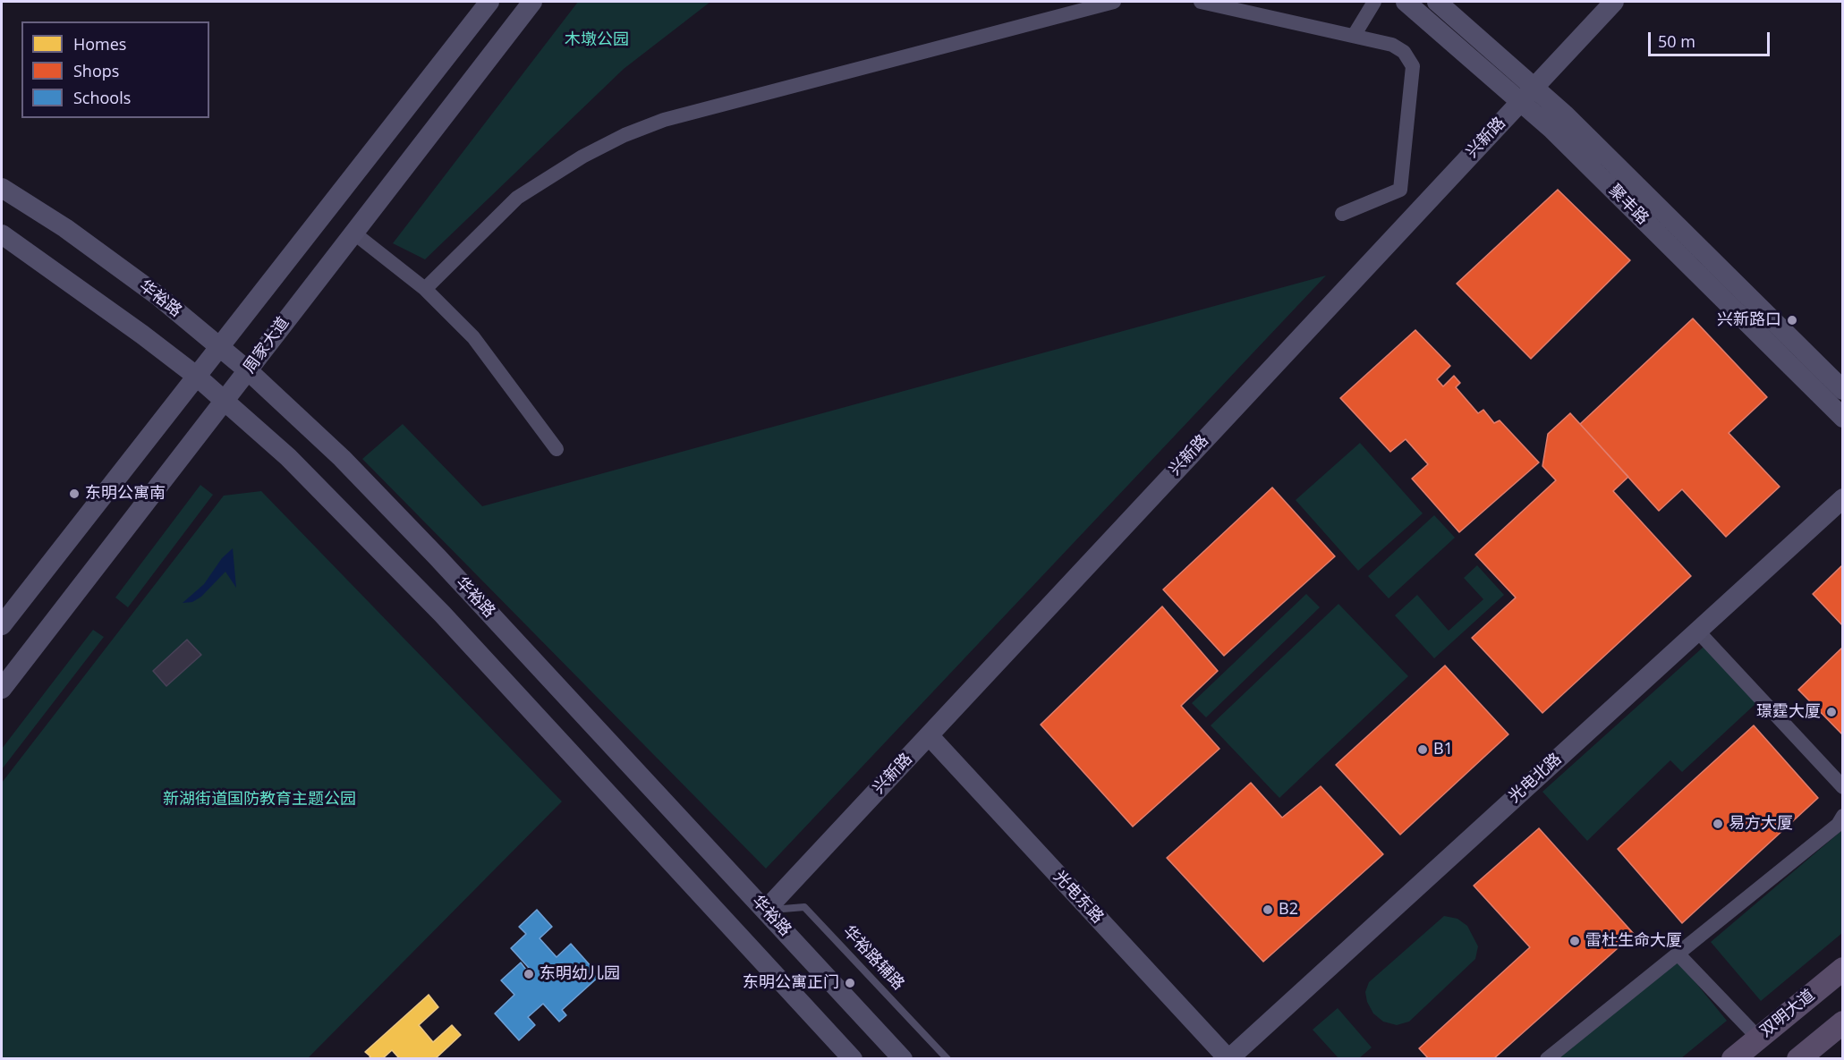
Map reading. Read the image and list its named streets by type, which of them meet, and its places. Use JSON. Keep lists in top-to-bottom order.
{
  "streets": {
    "main road": ["双明大道"],
    "street": [
      "兴新路",
      "聚丰路",
      "华裕路",
      "周家大道",
      "光电北路",
      "光电东路"
    ],
    "lane": ["华裕路辅路"]
  },
  "crossings": [
    ["兴新路", "聚丰路"],
    ["兴新路", "华裕路"],
    ["兴新路", "光电东路"],
    ["兴新路", "华裕路辅路"],
    ["华裕路", "周家大道"],
    ["华裕路", "华裕路辅路"],
    ["光电北路", "光电东路"]
  ],
  "parks": ["木墩公园", "新湖街道国防教育主题公园"],
  "places": [
    "兴新路口",
    "东明公寓南",
    "璟霆大厦",
    "B1",
    "易方大厦",
    "B2",
    "雷杜生命大厦",
    "东明幼儿园",
    "东明公寓正门"
  ],
  "legend": ["Homes", "Shops", "Schools"],
  "scale_bar": "50 m"
}
